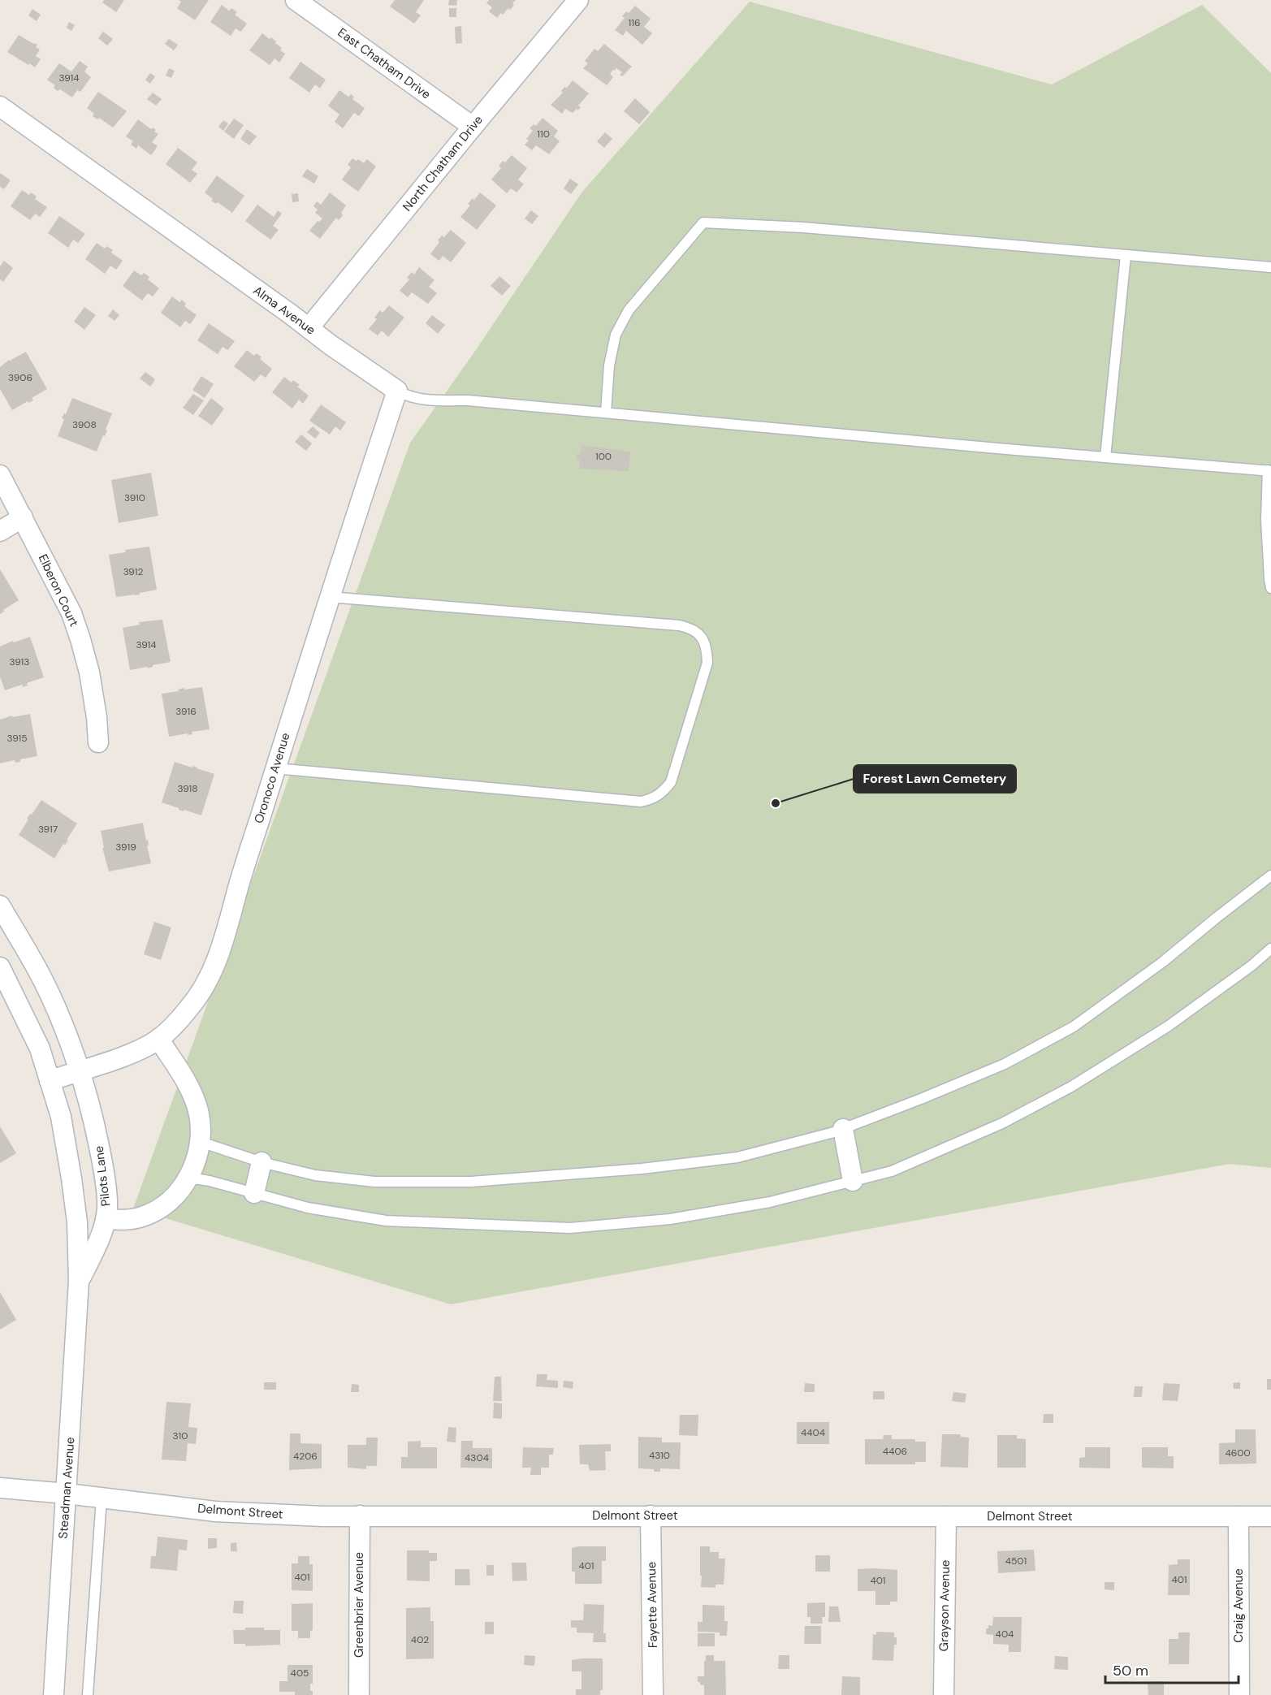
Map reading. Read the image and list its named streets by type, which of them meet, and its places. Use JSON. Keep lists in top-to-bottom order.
{
  "streets": {
    "street": [
      "East Chatham Drive",
      "North Chatham Drive",
      "Alma Avenue",
      "Elberon Court",
      "Oronoco Avenue",
      "Pilots Lane",
      "Steadman Avenue",
      "Delmont Street",
      "Greenbrier Avenue",
      "Fayette Avenue",
      "Grayson Avenue",
      "Craig Avenue"
    ]
  },
  "crossings": [
    ["East Chatham Drive", "North Chatham Drive"],
    ["North Chatham Drive", "Alma Avenue"],
    ["Alma Avenue", "Oronoco Avenue"],
    ["Oronoco Avenue", "Pilots Lane"],
    ["Pilots Lane", "Steadman Avenue"],
    ["Steadman Avenue", "Delmont Street"],
    ["Delmont Street", "Greenbrier Avenue"],
    ["Delmont Street", "Fayette Avenue"],
    ["Delmont Street", "Grayson Avenue"],
    ["Delmont Street", "Craig Avenue"]
  ],
  "places": ["Forest Lawn Cemetery"],
  "house_numbers": [
    "116",
    "3914",
    "110",
    "3906",
    "3908",
    "100",
    "3910",
    "3912",
    "3914",
    "3913",
    "3916",
    "3915",
    "3918",
    "3917",
    "3919",
    "4404",
    "310",
    "4406",
    "4600",
    "4310",
    "4206",
    "4304",
    "4501",
    "401",
    "401",
    "401",
    "401",
    "404",
    "402",
    "405"
  ],
  "scale_bar": "50 m"
}
